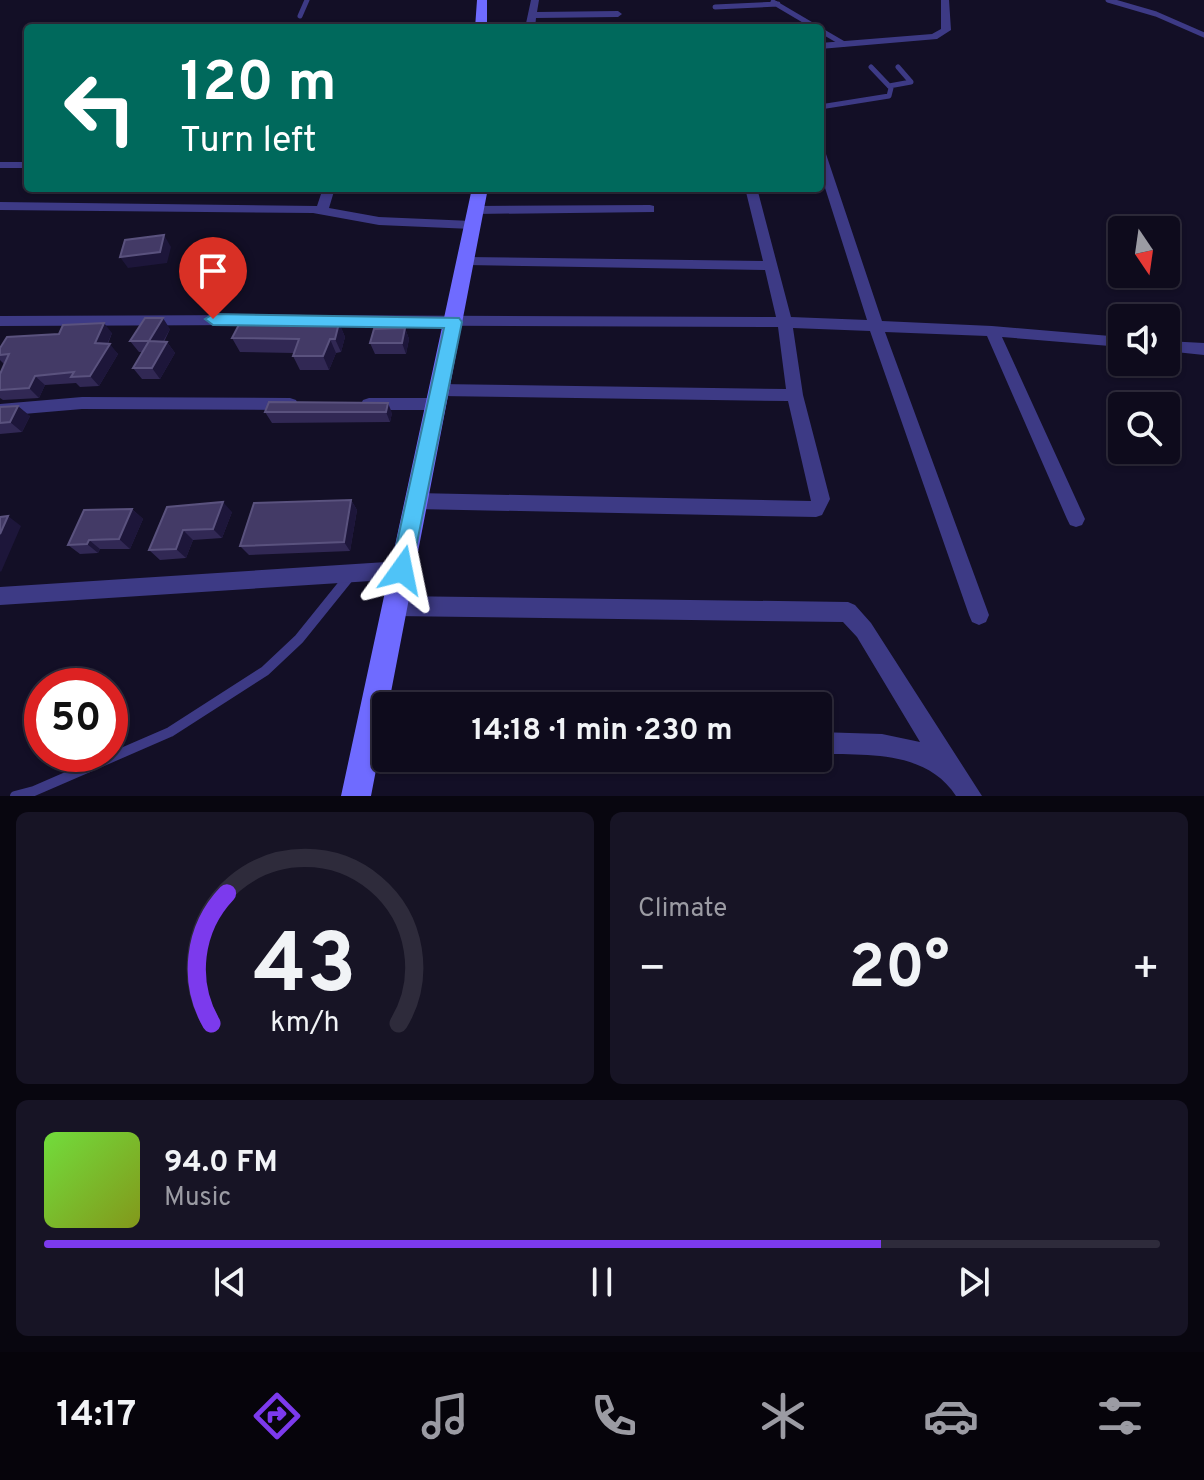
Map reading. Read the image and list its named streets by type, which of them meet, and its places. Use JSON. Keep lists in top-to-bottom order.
{
  "north": "bottom",
  "page": {
    "turn": ["120 m", "Turn left"],
    "limit": "50",
    "trip": "14:18 · 1 min · 230 m",
    "tile": "Climate",
    "heat": ["−", "20°", "+"],
    "song": ["94.0 FM", "Music"],
    "tabs": "14:17",
    "gauge": ["43", "km/h"]
  }
}
